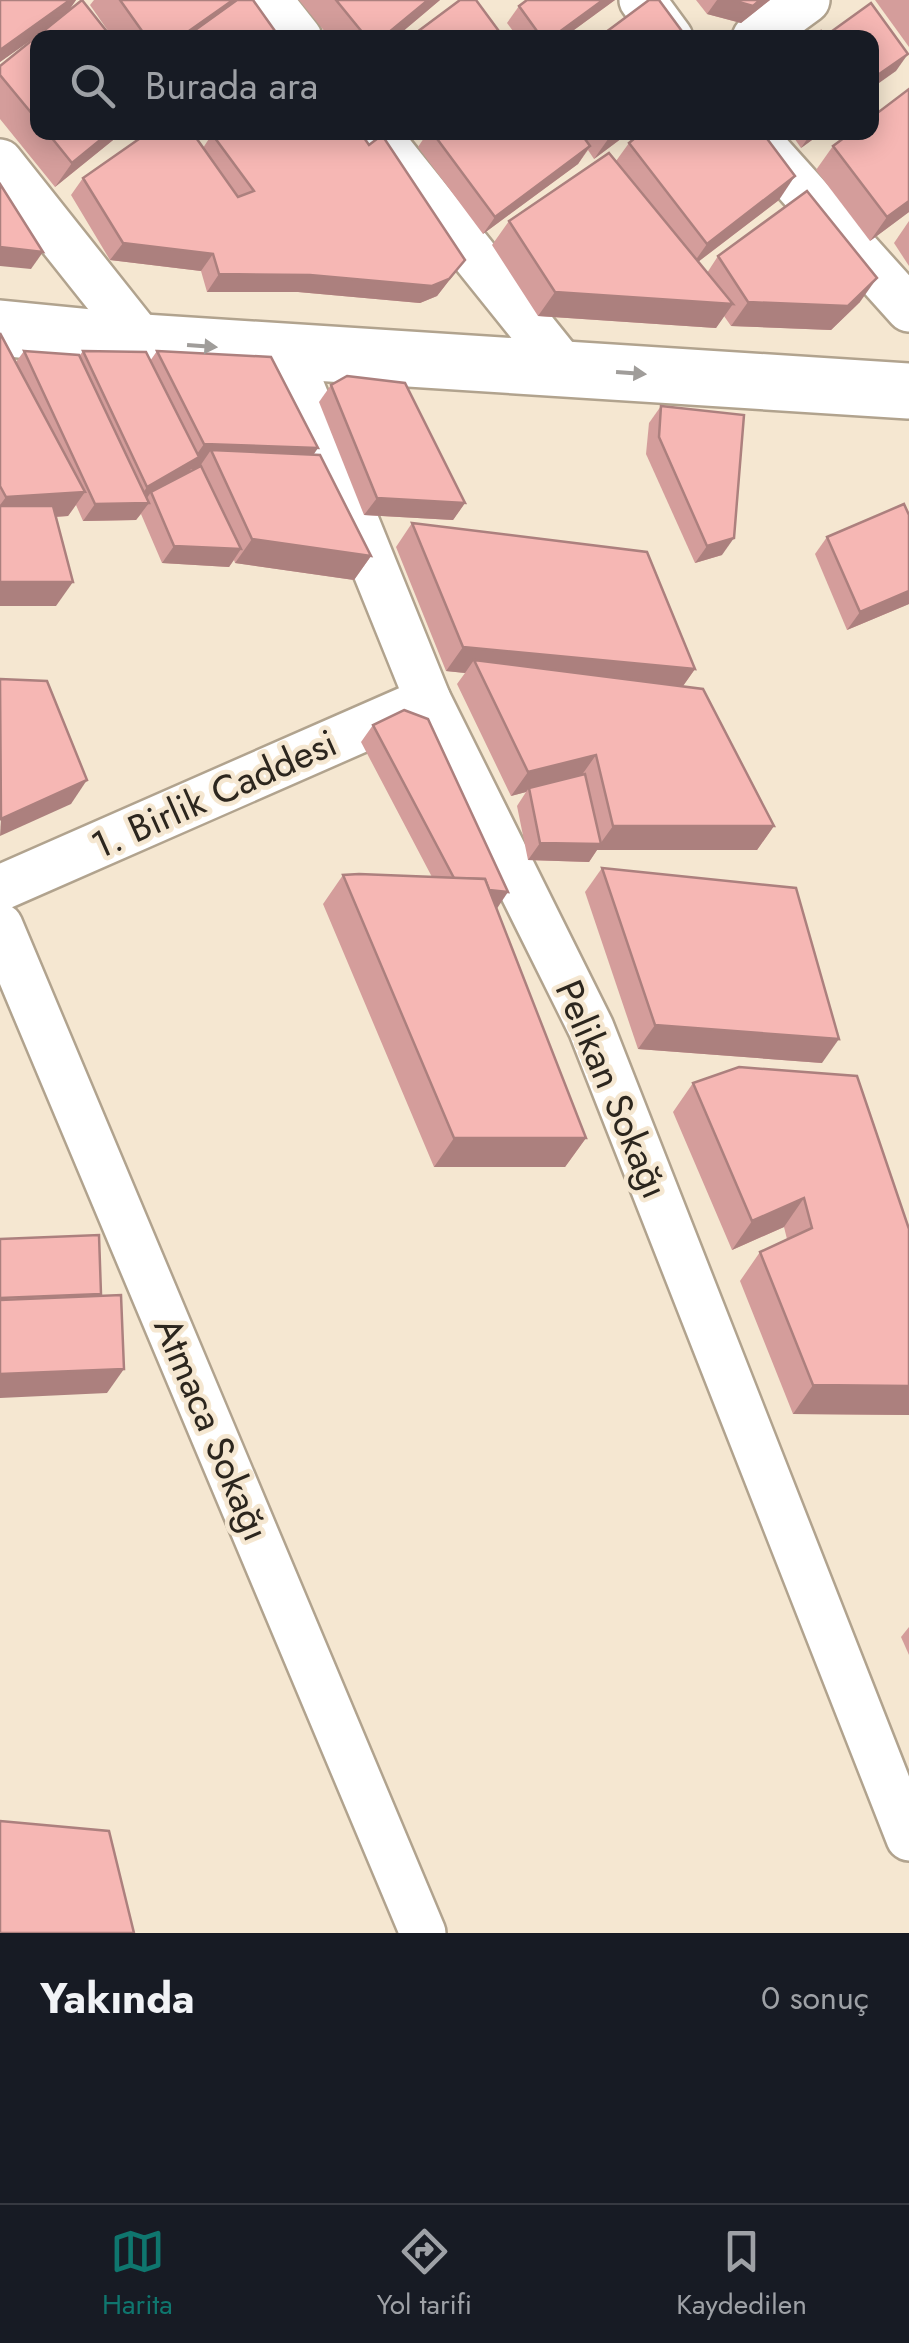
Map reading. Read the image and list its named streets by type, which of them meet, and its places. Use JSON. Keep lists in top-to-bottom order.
{
  "streets": {
    "street": ["1. Birlik Caddesi", "Pelikan Sokağı", "Atmaca Sokağı"]
  },
  "crossings": [
    ["1. Birlik Caddesi", "Pelikan Sokağı"]
  ],
  "page": {
    "search": "Burada ara",
    "heading": ["Yakında", "0 sonuç"],
    "nav": ["Harita", "Yol tarifi", "Kaydedilen"]
  }
}
